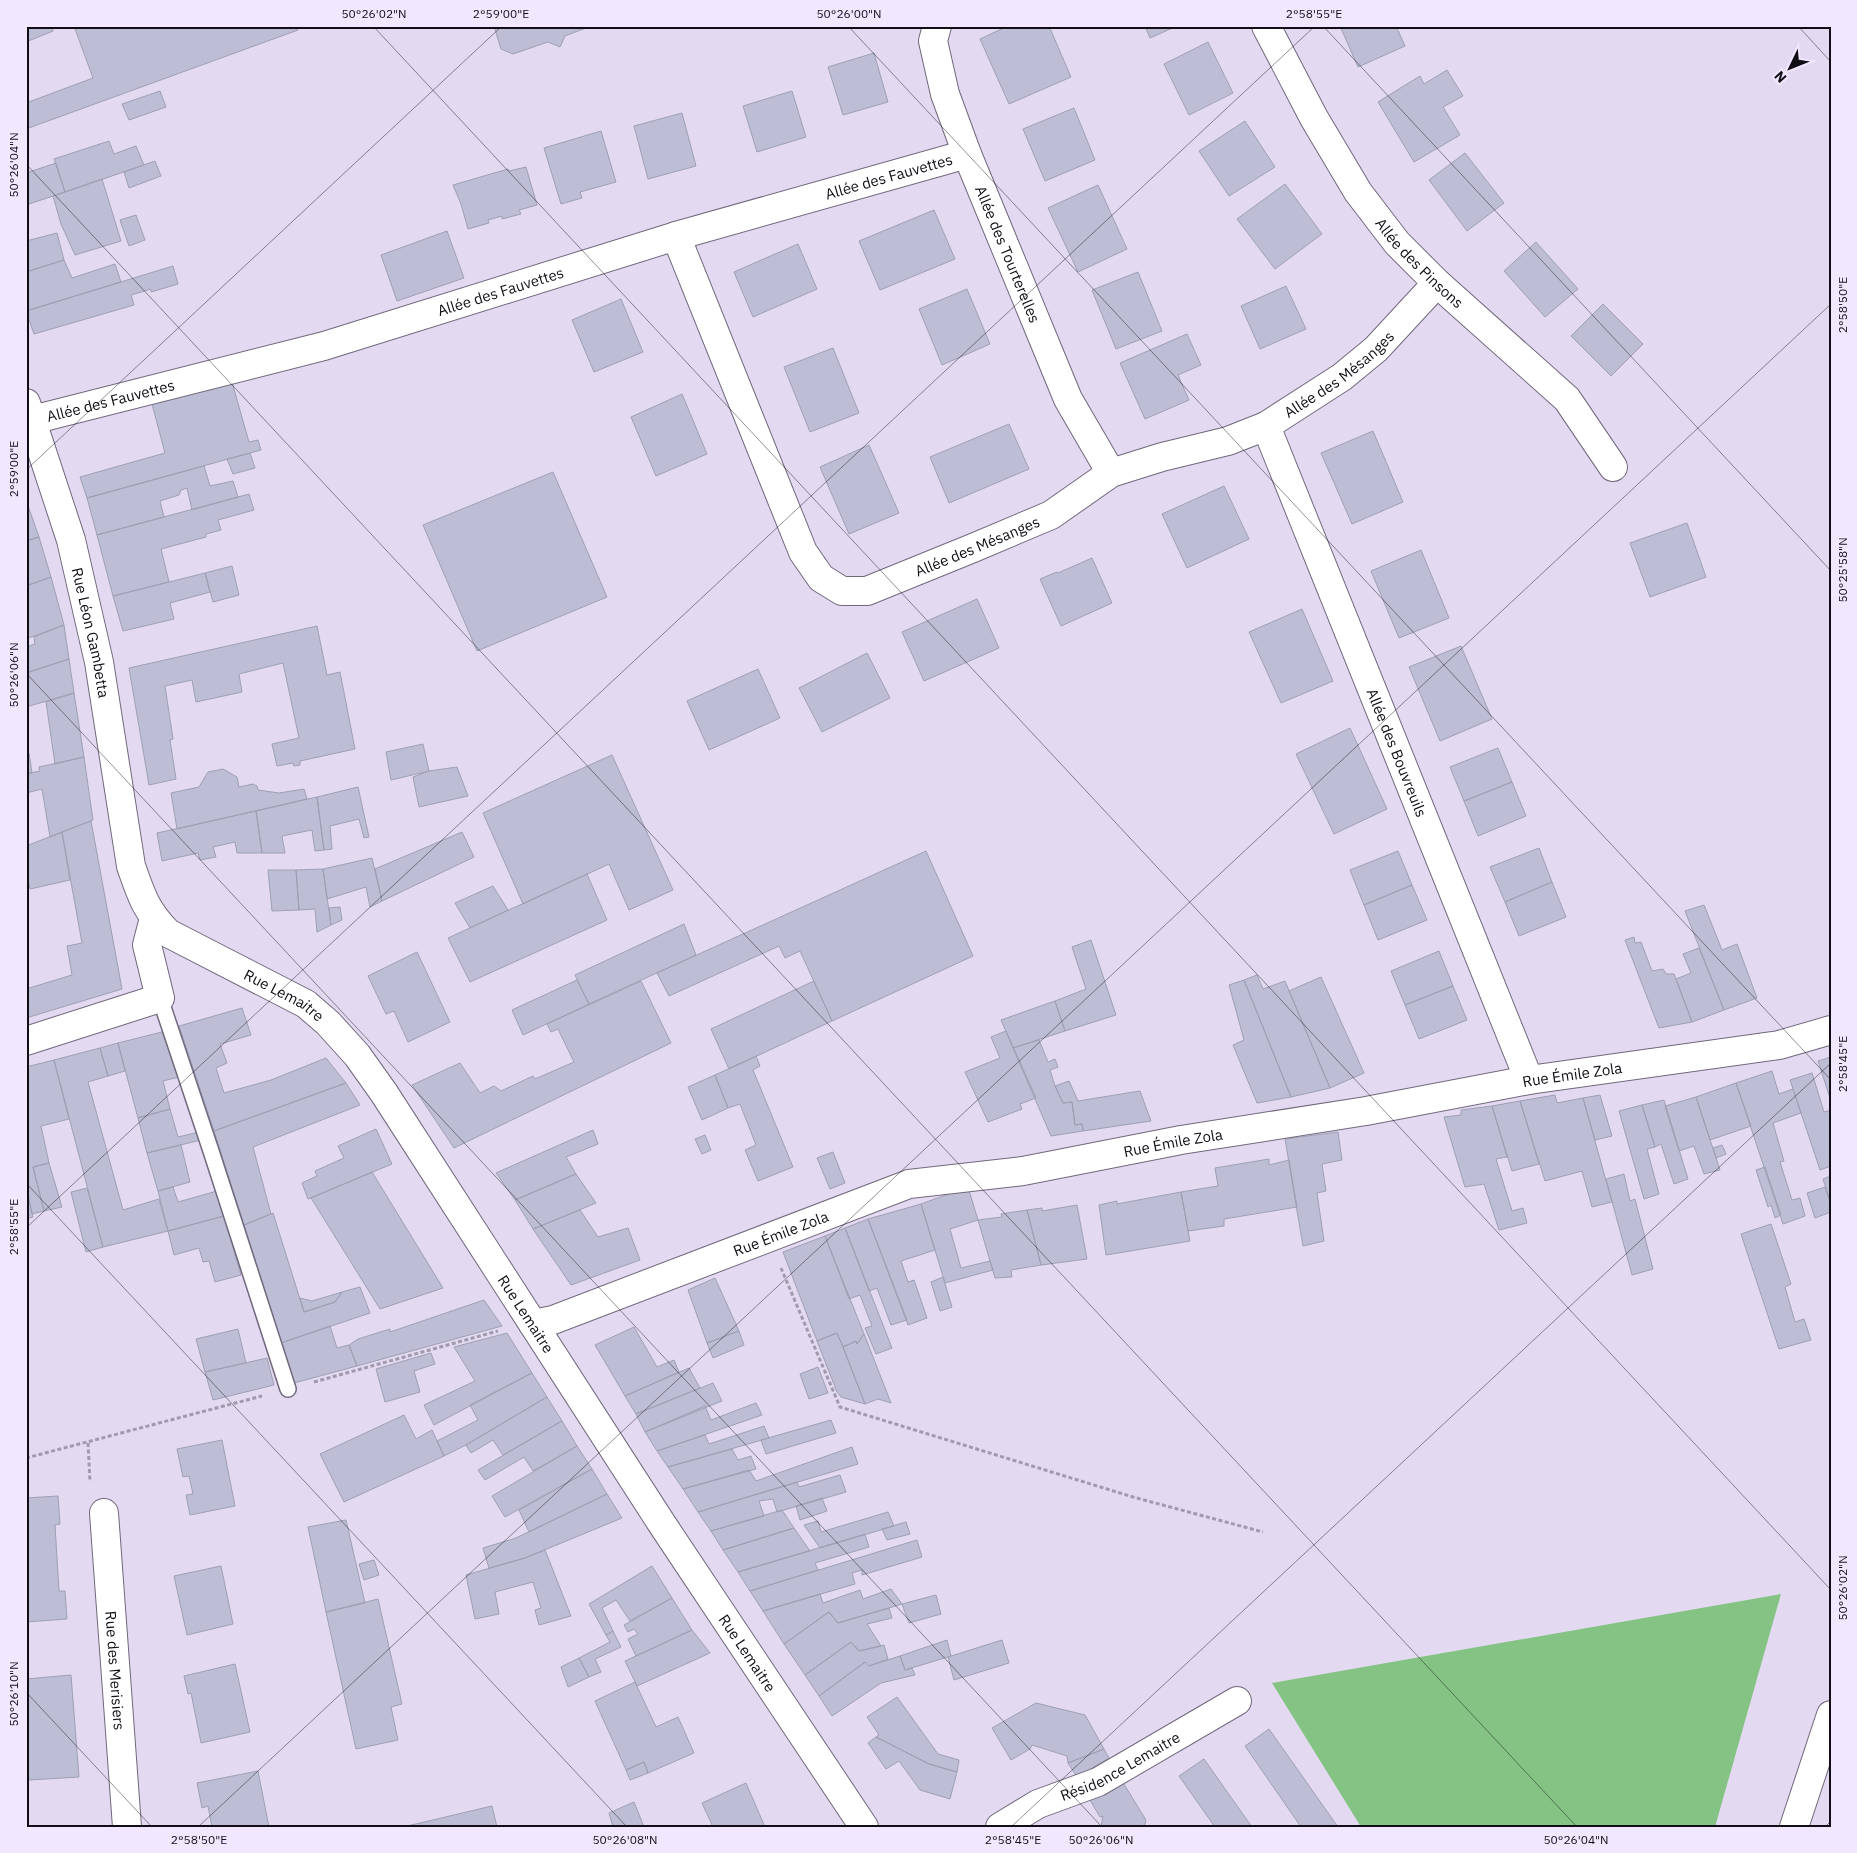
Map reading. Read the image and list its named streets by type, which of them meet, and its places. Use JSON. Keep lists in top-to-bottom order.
{
  "streets": {
    "main road": [
      "Allée des Fauvettes",
      "Allée des Tourterelles",
      "Allée des Pinsons",
      "Allée des Mésanges",
      "Rue Léon Gambetta",
      "Allée des Bouvreuils",
      "Rue Lemaitre",
      "Rue Émile Zola",
      "Rue des Merisiers",
      "Résidence Lemaitre"
    ]
  },
  "crossings": [
    ["Allée des Fauvettes", "Allée des Tourterelles"],
    ["Allée des Fauvettes", "Allée des Mésanges"],
    ["Allée des Fauvettes", "Rue Léon Gambetta"],
    ["Allée des Tourterelles", "Allée des Mésanges"],
    ["Allée des Pinsons", "Allée des Mésanges"],
    ["Allée des Mésanges", "Allée des Bouvreuils"],
    ["Rue Léon Gambetta", "Rue Lemaitre"],
    ["Allée des Bouvreuils", "Rue Émile Zola"],
    ["Rue Lemaitre", "Rue Émile Zola"]
  ],
  "north": "bottom left",
  "coordinates": [
    "50°26'02\"N",
    "2°59'00\"E",
    "50°26'00\"N",
    "2°58'55\"E",
    "50°26'04\"N",
    "2°58'50\"E",
    "50°25'58\"N",
    "50°26'06\"N",
    "2°58'45\"E",
    "50°26'10\"N",
    "50°26'08\"N"
  ]
}
